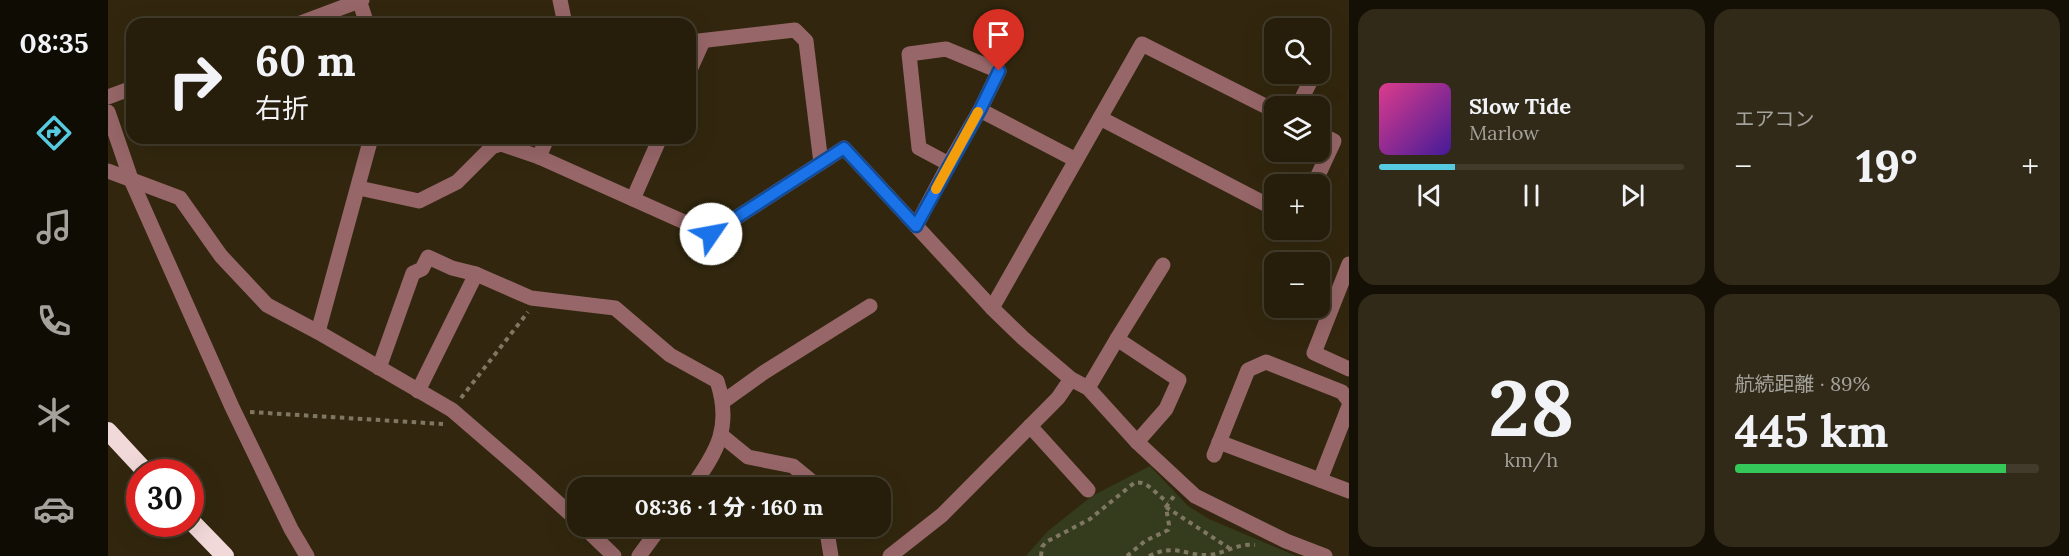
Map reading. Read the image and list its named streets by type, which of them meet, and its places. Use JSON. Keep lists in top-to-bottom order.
{
  "page": {
    "tabs": "08:35",
    "tile": [
      "エアコン",
      ["28", "km/h"],
      ["航続距離 · 89%", "445 km"]
    ],
    "map_buttons": ["+", "−"],
    "turn": ["60 m", "右折"],
    "song": ["Slow Tide", "Marlow"],
    "heat": ["−", "19°", "+"],
    "limit": "30",
    "trip": "08:36 · 1 分 · 160 m"
  }
}
